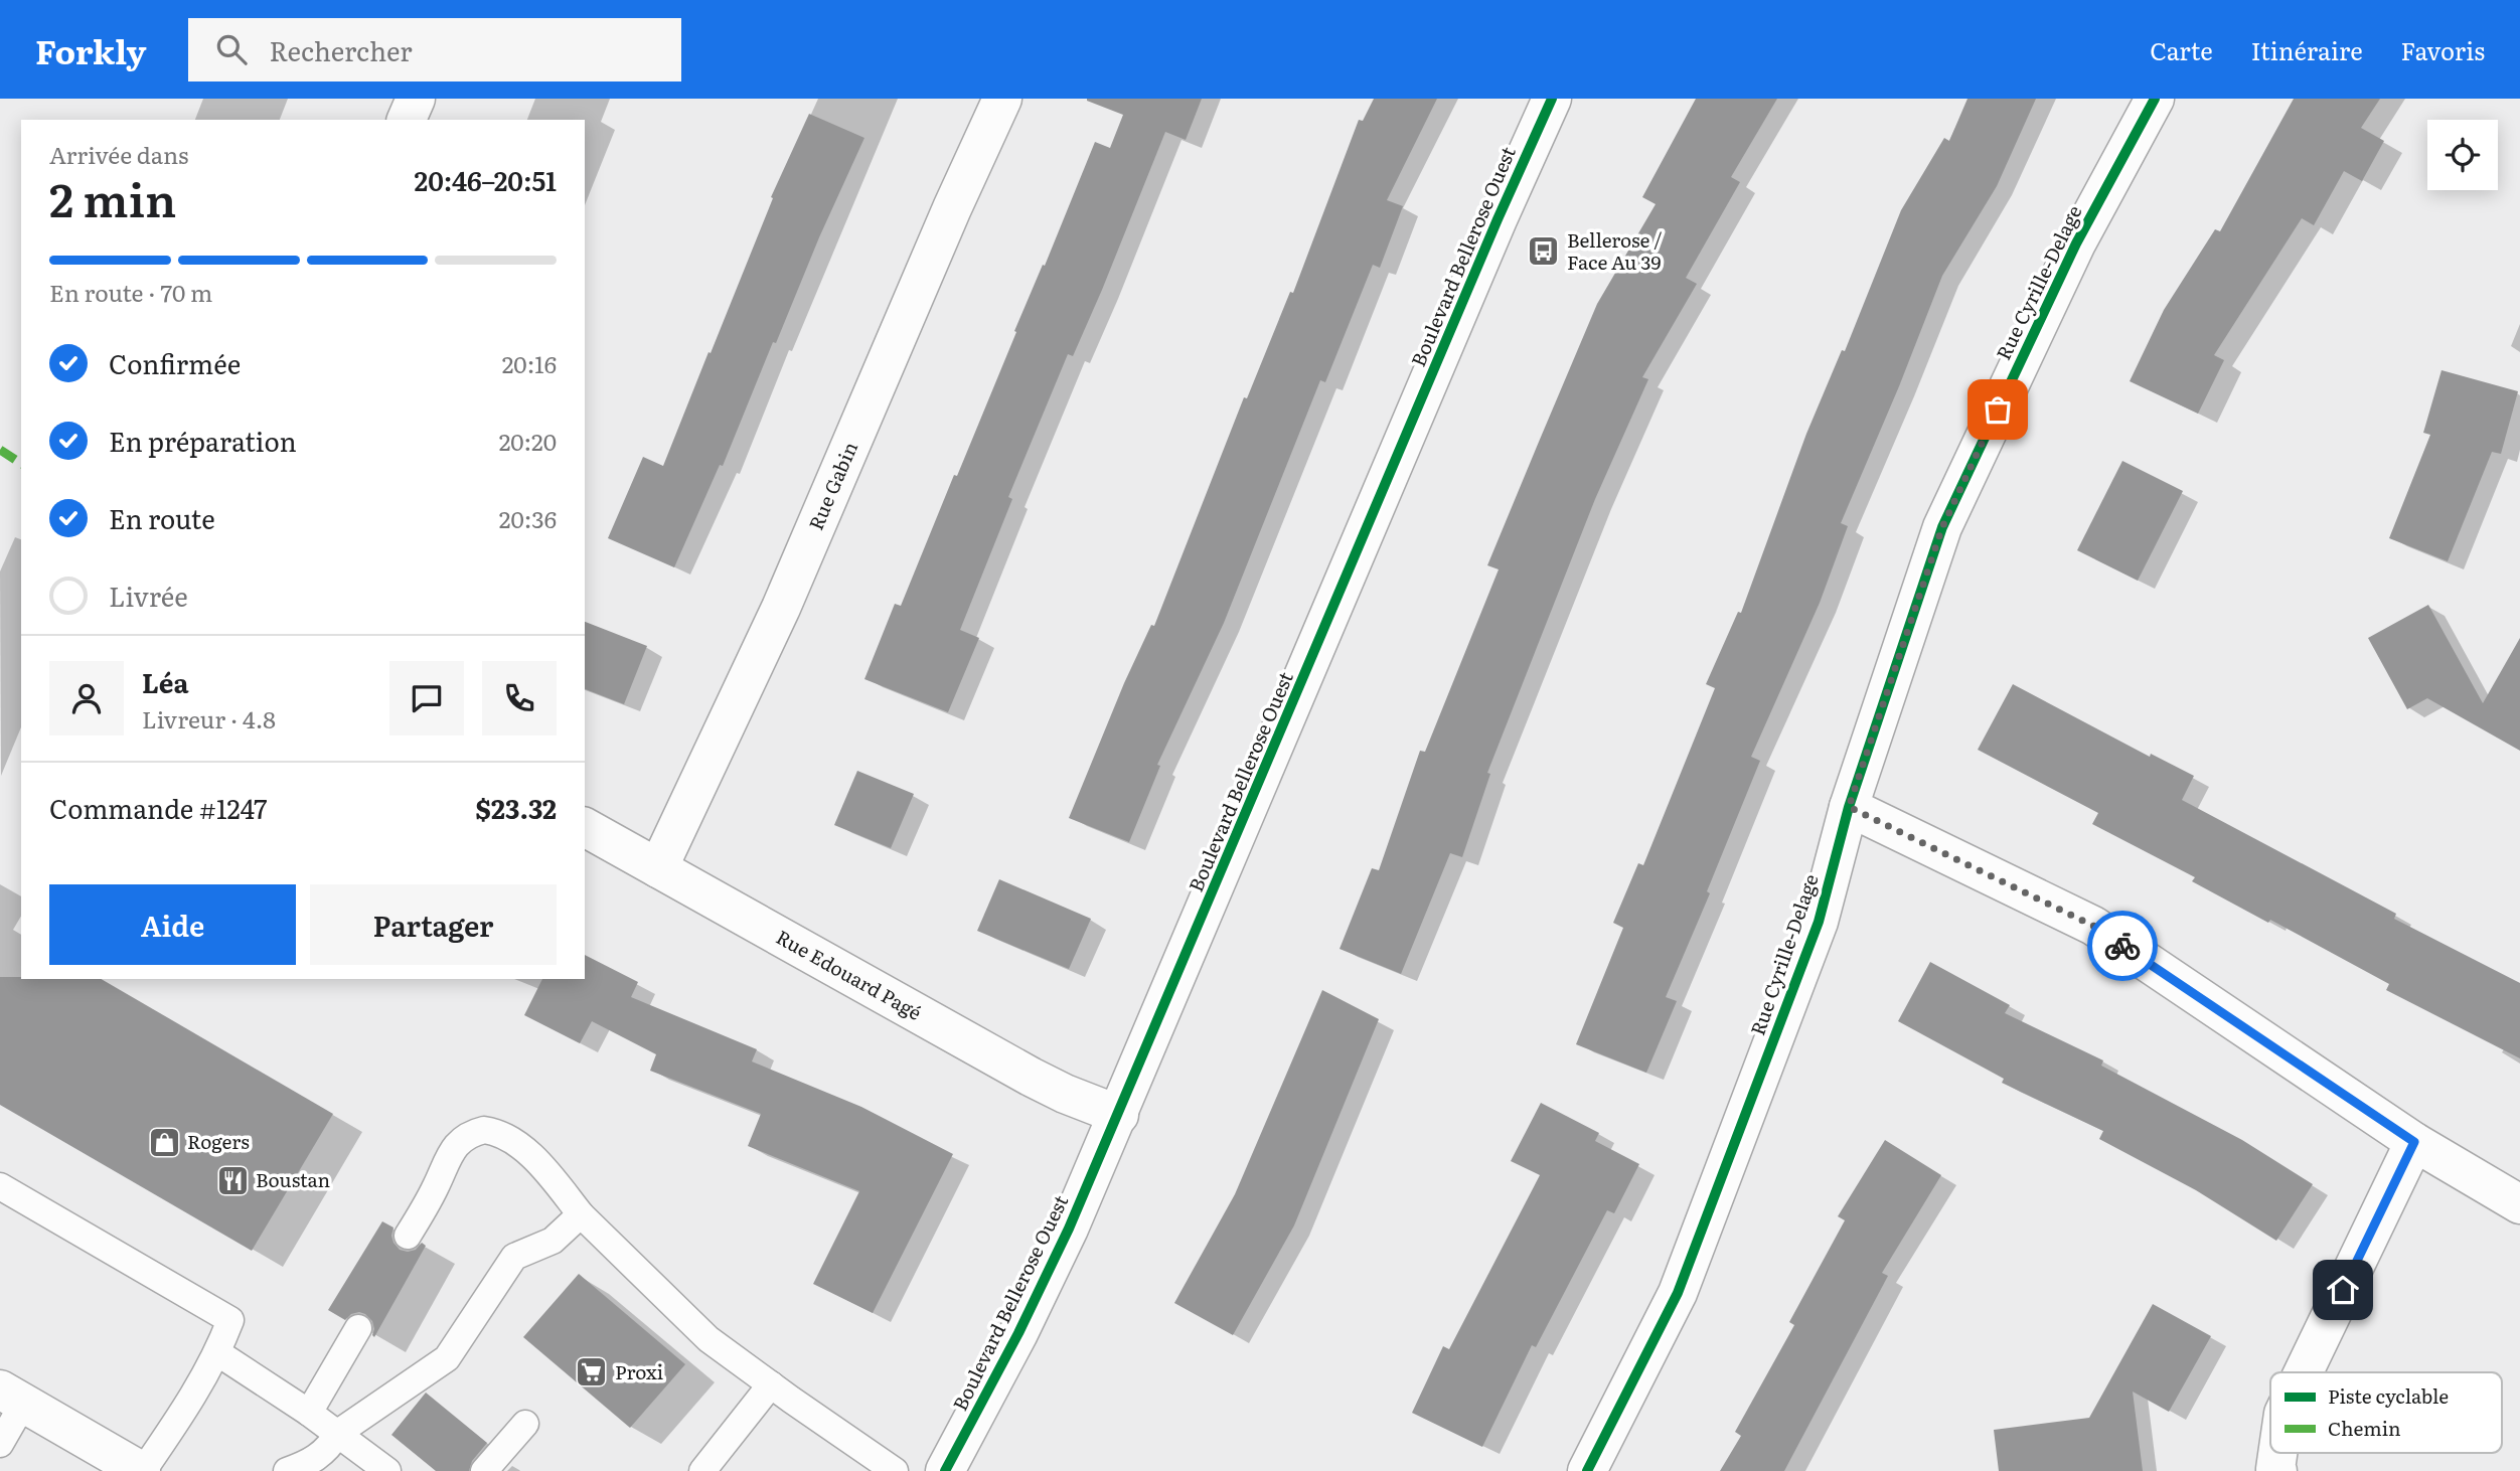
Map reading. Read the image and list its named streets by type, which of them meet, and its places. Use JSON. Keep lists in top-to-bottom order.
{
  "streets": {
    "street": [
      "Boulevard Bellerose Ouest",
      "Rue Cyrille-Delage",
      "Rue Gabin",
      "Rue Edouard Pagé"
    ]
  },
  "crossings": [
    ["Boulevard Bellerose Ouest", "Rue Edouard Pagé"],
    ["Rue Gabin", "Rue Edouard Pagé"]
  ],
  "places": {
    "bus stop": ["Bellerose / Face Au 39"],
    "shop": ["Rogers"],
    "restaurant": ["Boustan"],
    "supermarket": ["Proxi"]
  },
  "legend": ["Piste cyclable", "Chemin"],
  "page": {
    "header": "Forkly",
    "search": "Rechercher",
    "nav": ["Carte", "Itinéraire", "Favoris"],
    "heading": ["2 min", "Arrivée dans", "20:46–20:51"],
    "panel": [
      "Léa",
      "Livreur · 4.8",
      "Commande #1247",
      "$23.32"
    ],
    "bar": "En route · 70 m",
    "list": [
      ["Confirmée", "20:16"],
      ["En préparation", "20:20"],
      ["En route", "20:36"],
      "Livrée"
    ],
    "buttons": ["Aide", "Partager"]
  }
}
